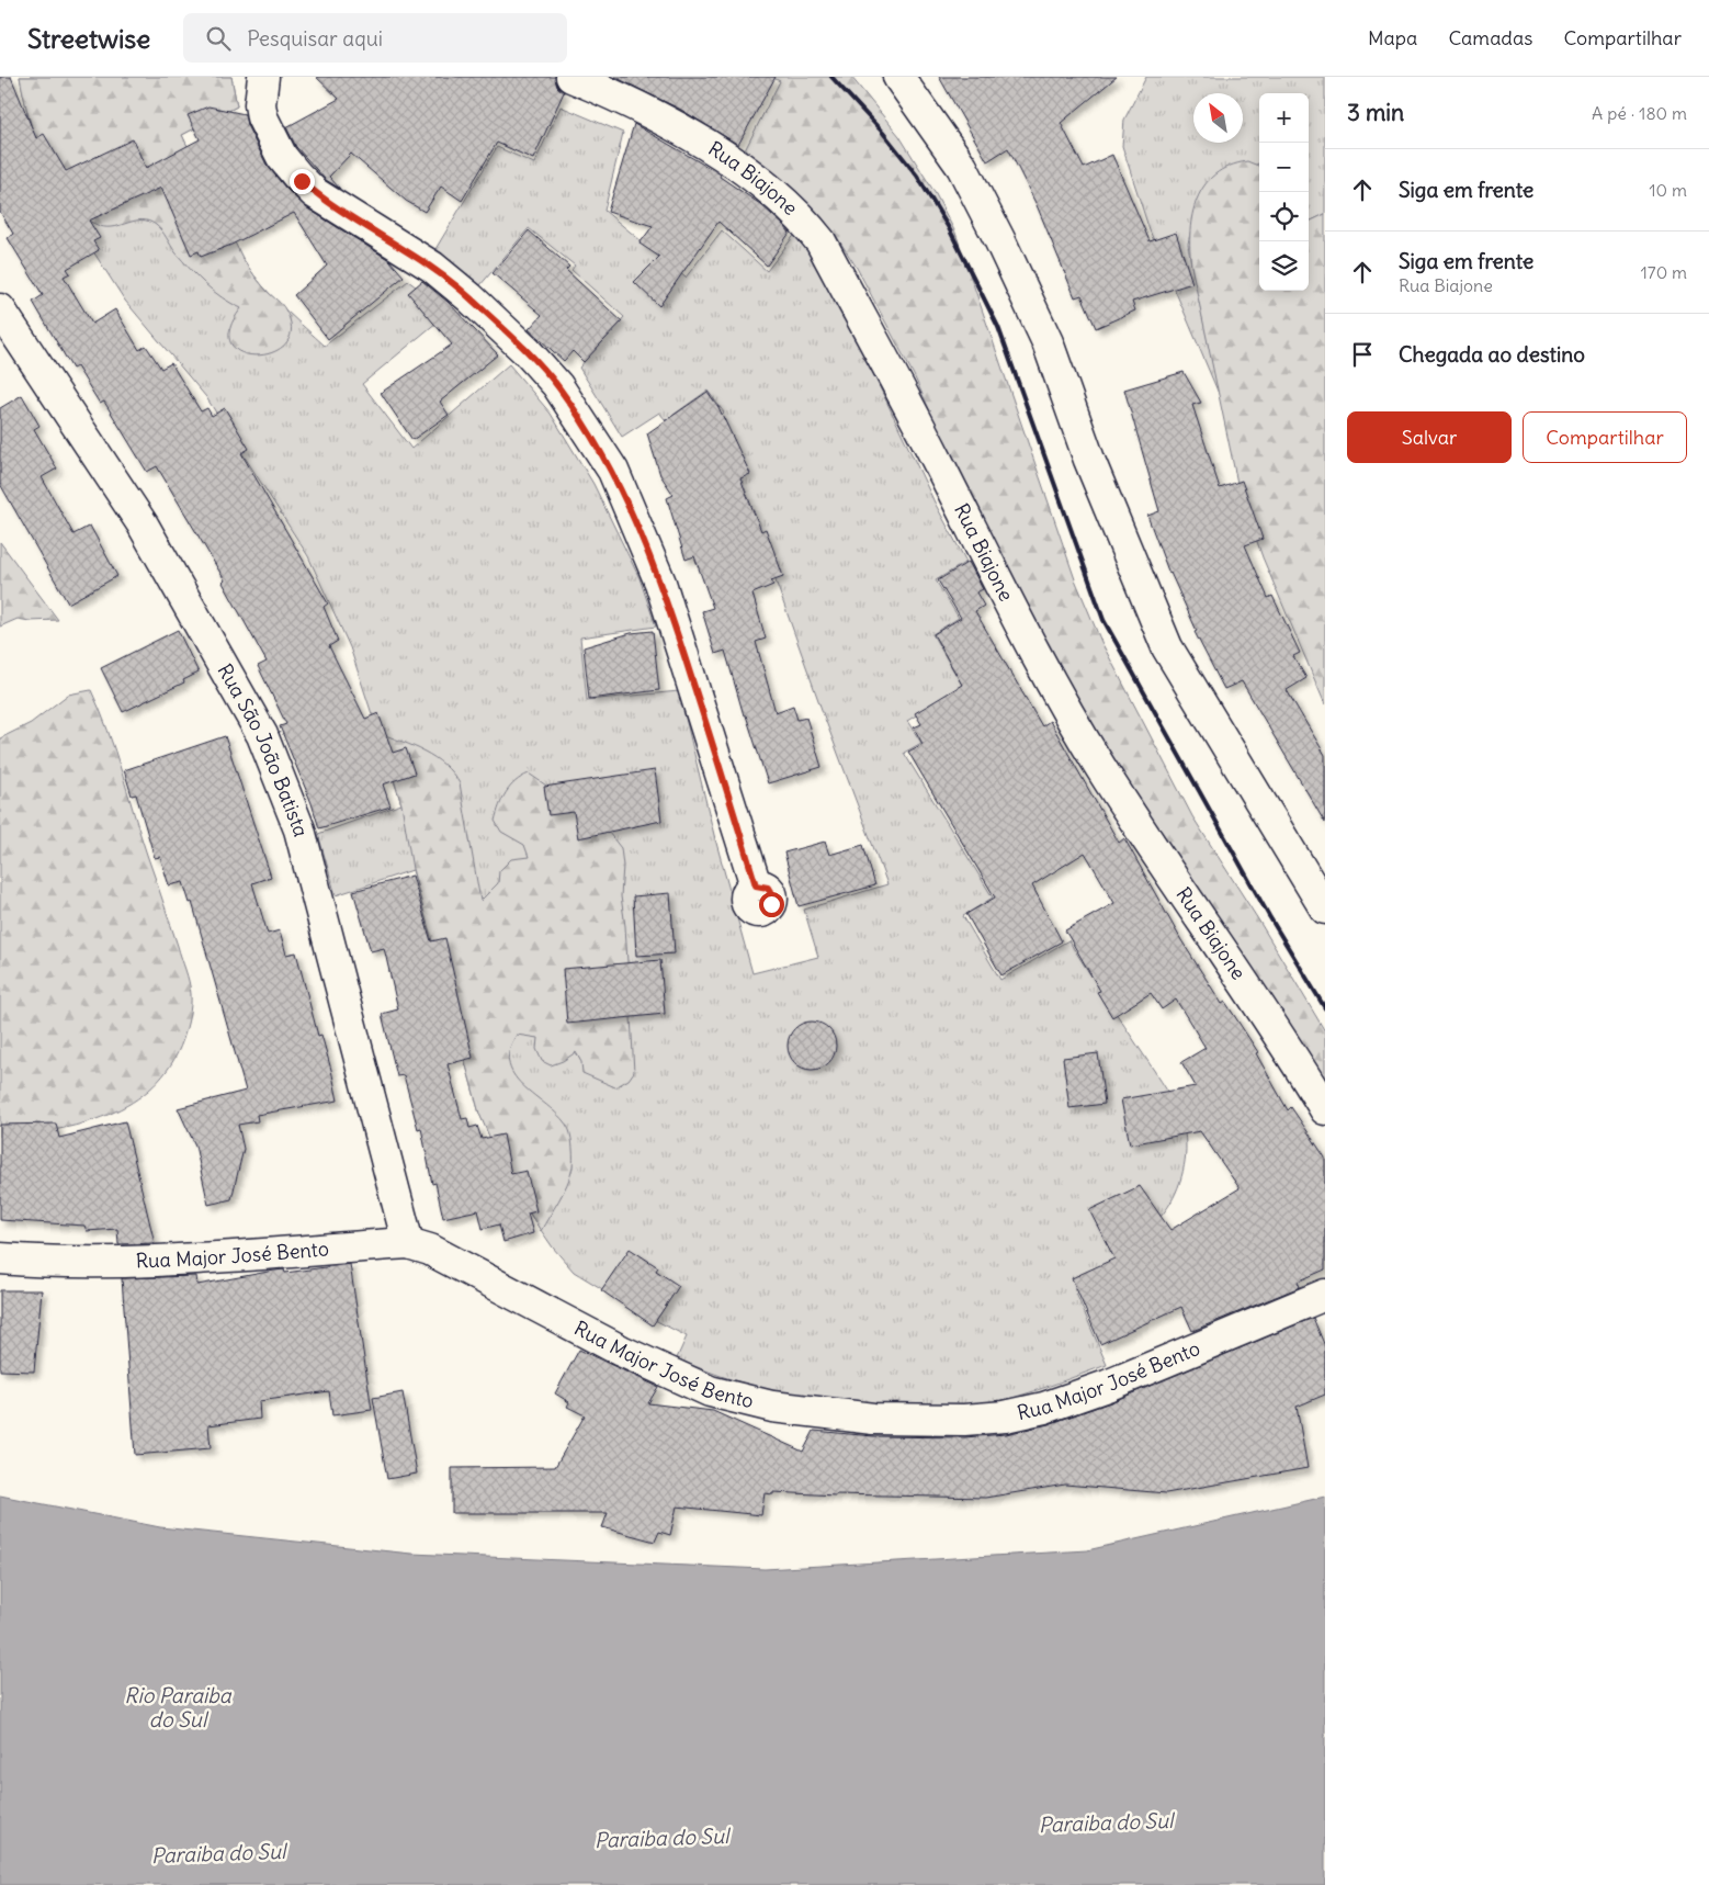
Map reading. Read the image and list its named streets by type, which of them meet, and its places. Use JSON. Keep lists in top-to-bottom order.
{
  "streets": {
    "street": ["Rua Biajone", "Rua São João Batista", "Rua Major José Bento"]
  },
  "crossings": [
    ["Rua São João Batista", "Rua Major José Bento"]
  ],
  "water": ["Rio Paraiba do Sul", "Paraiba do Sul"],
  "north": "top left",
  "page": {
    "header": "Streetwise",
    "search": "Pesquisar aqui",
    "nav": ["Mapa", "Camadas", "Compartilhar"],
    "heading": ["3 min", "A pé · 180 m"],
    "map_buttons": ["+", "−"],
    "list": [
      ["Siga em frente", "10 m"],
      ["Siga em frente", "Rua Biajone", "170 m"],
      "Chegada ao destino"
    ],
    "buttons": ["Salvar", "Compartilhar"]
  }
}
